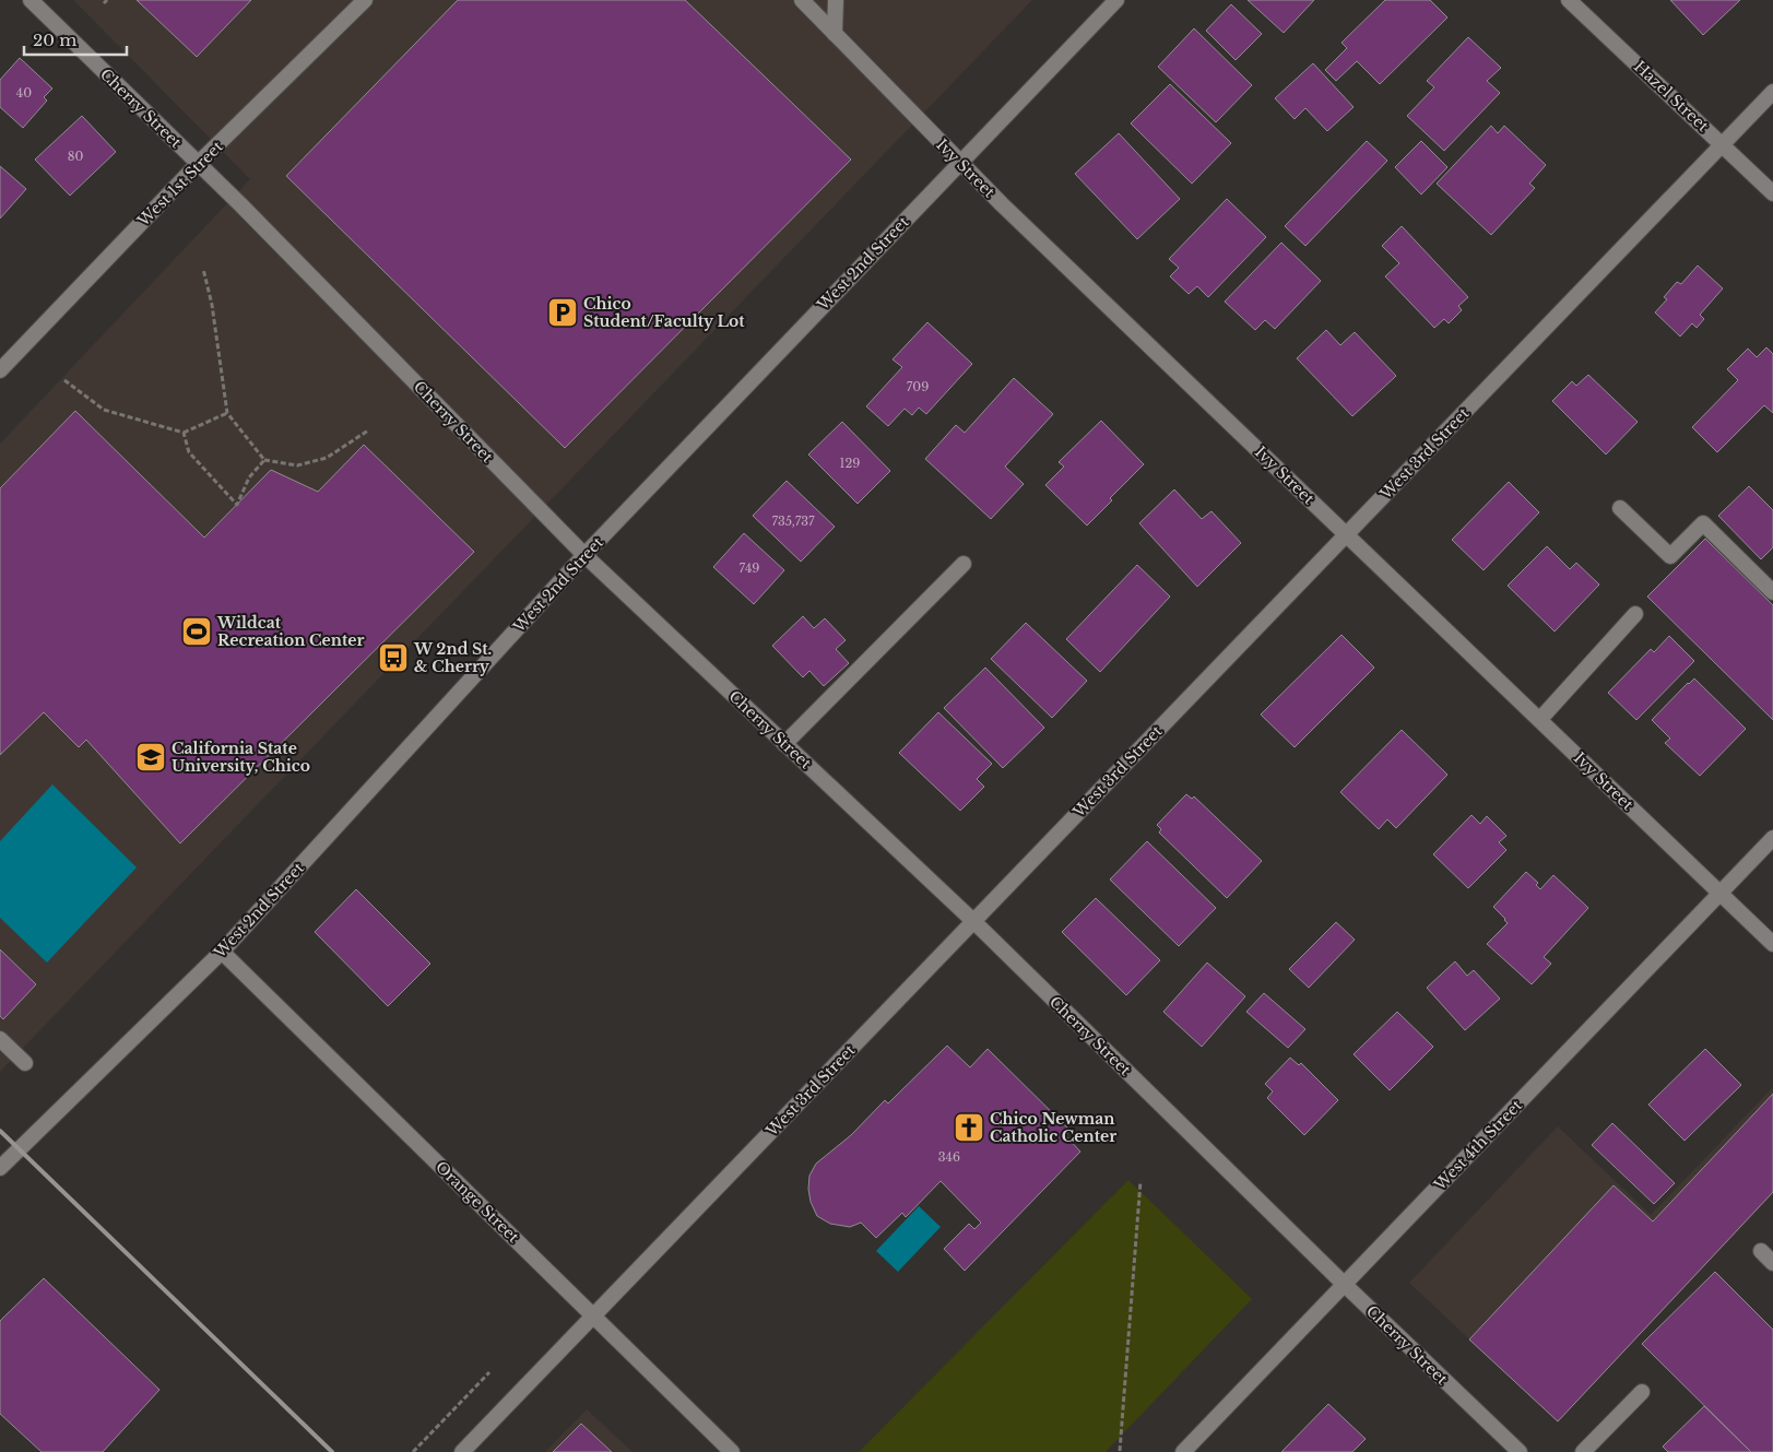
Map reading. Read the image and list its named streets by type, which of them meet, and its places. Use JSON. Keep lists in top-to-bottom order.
{
  "streets": {
    "street": [
      "Hazel Street",
      "Cherry Street",
      "Ivy Street",
      "West 1st Street",
      "West 2nd Street",
      "West 3rd Street",
      "West 4th Street",
      "Orange Street"
    ]
  },
  "crossings": [
    ["Hazel Street", "West 3rd Street"],
    ["Cherry Street", "West 1st Street"],
    ["Cherry Street", "West 2nd Street"],
    ["Cherry Street", "West 3rd Street"],
    ["Cherry Street", "West 4th Street"],
    ["Ivy Street", "West 2nd Street"],
    ["Ivy Street", "West 3rd Street"],
    ["Ivy Street", "West 4th Street"],
    ["West 2nd Street", "Orange Street"],
    ["West 3rd Street", "Orange Street"]
  ],
  "places": {
    "parking": ["Chico Student/Faculty Lot"],
    "sports": ["Wildcat Recreation Center"],
    "bus stop": ["W 2nd St. & Cherry"],
    "school or university": ["California State University, Chico"],
    "church": ["Chico Newman Catholic Center"]
  },
  "house_numbers": [
    "40",
    "80",
    "709",
    "129",
    "735,737",
    "749",
    "346"
  ],
  "scale_bar": "20 m"
}
